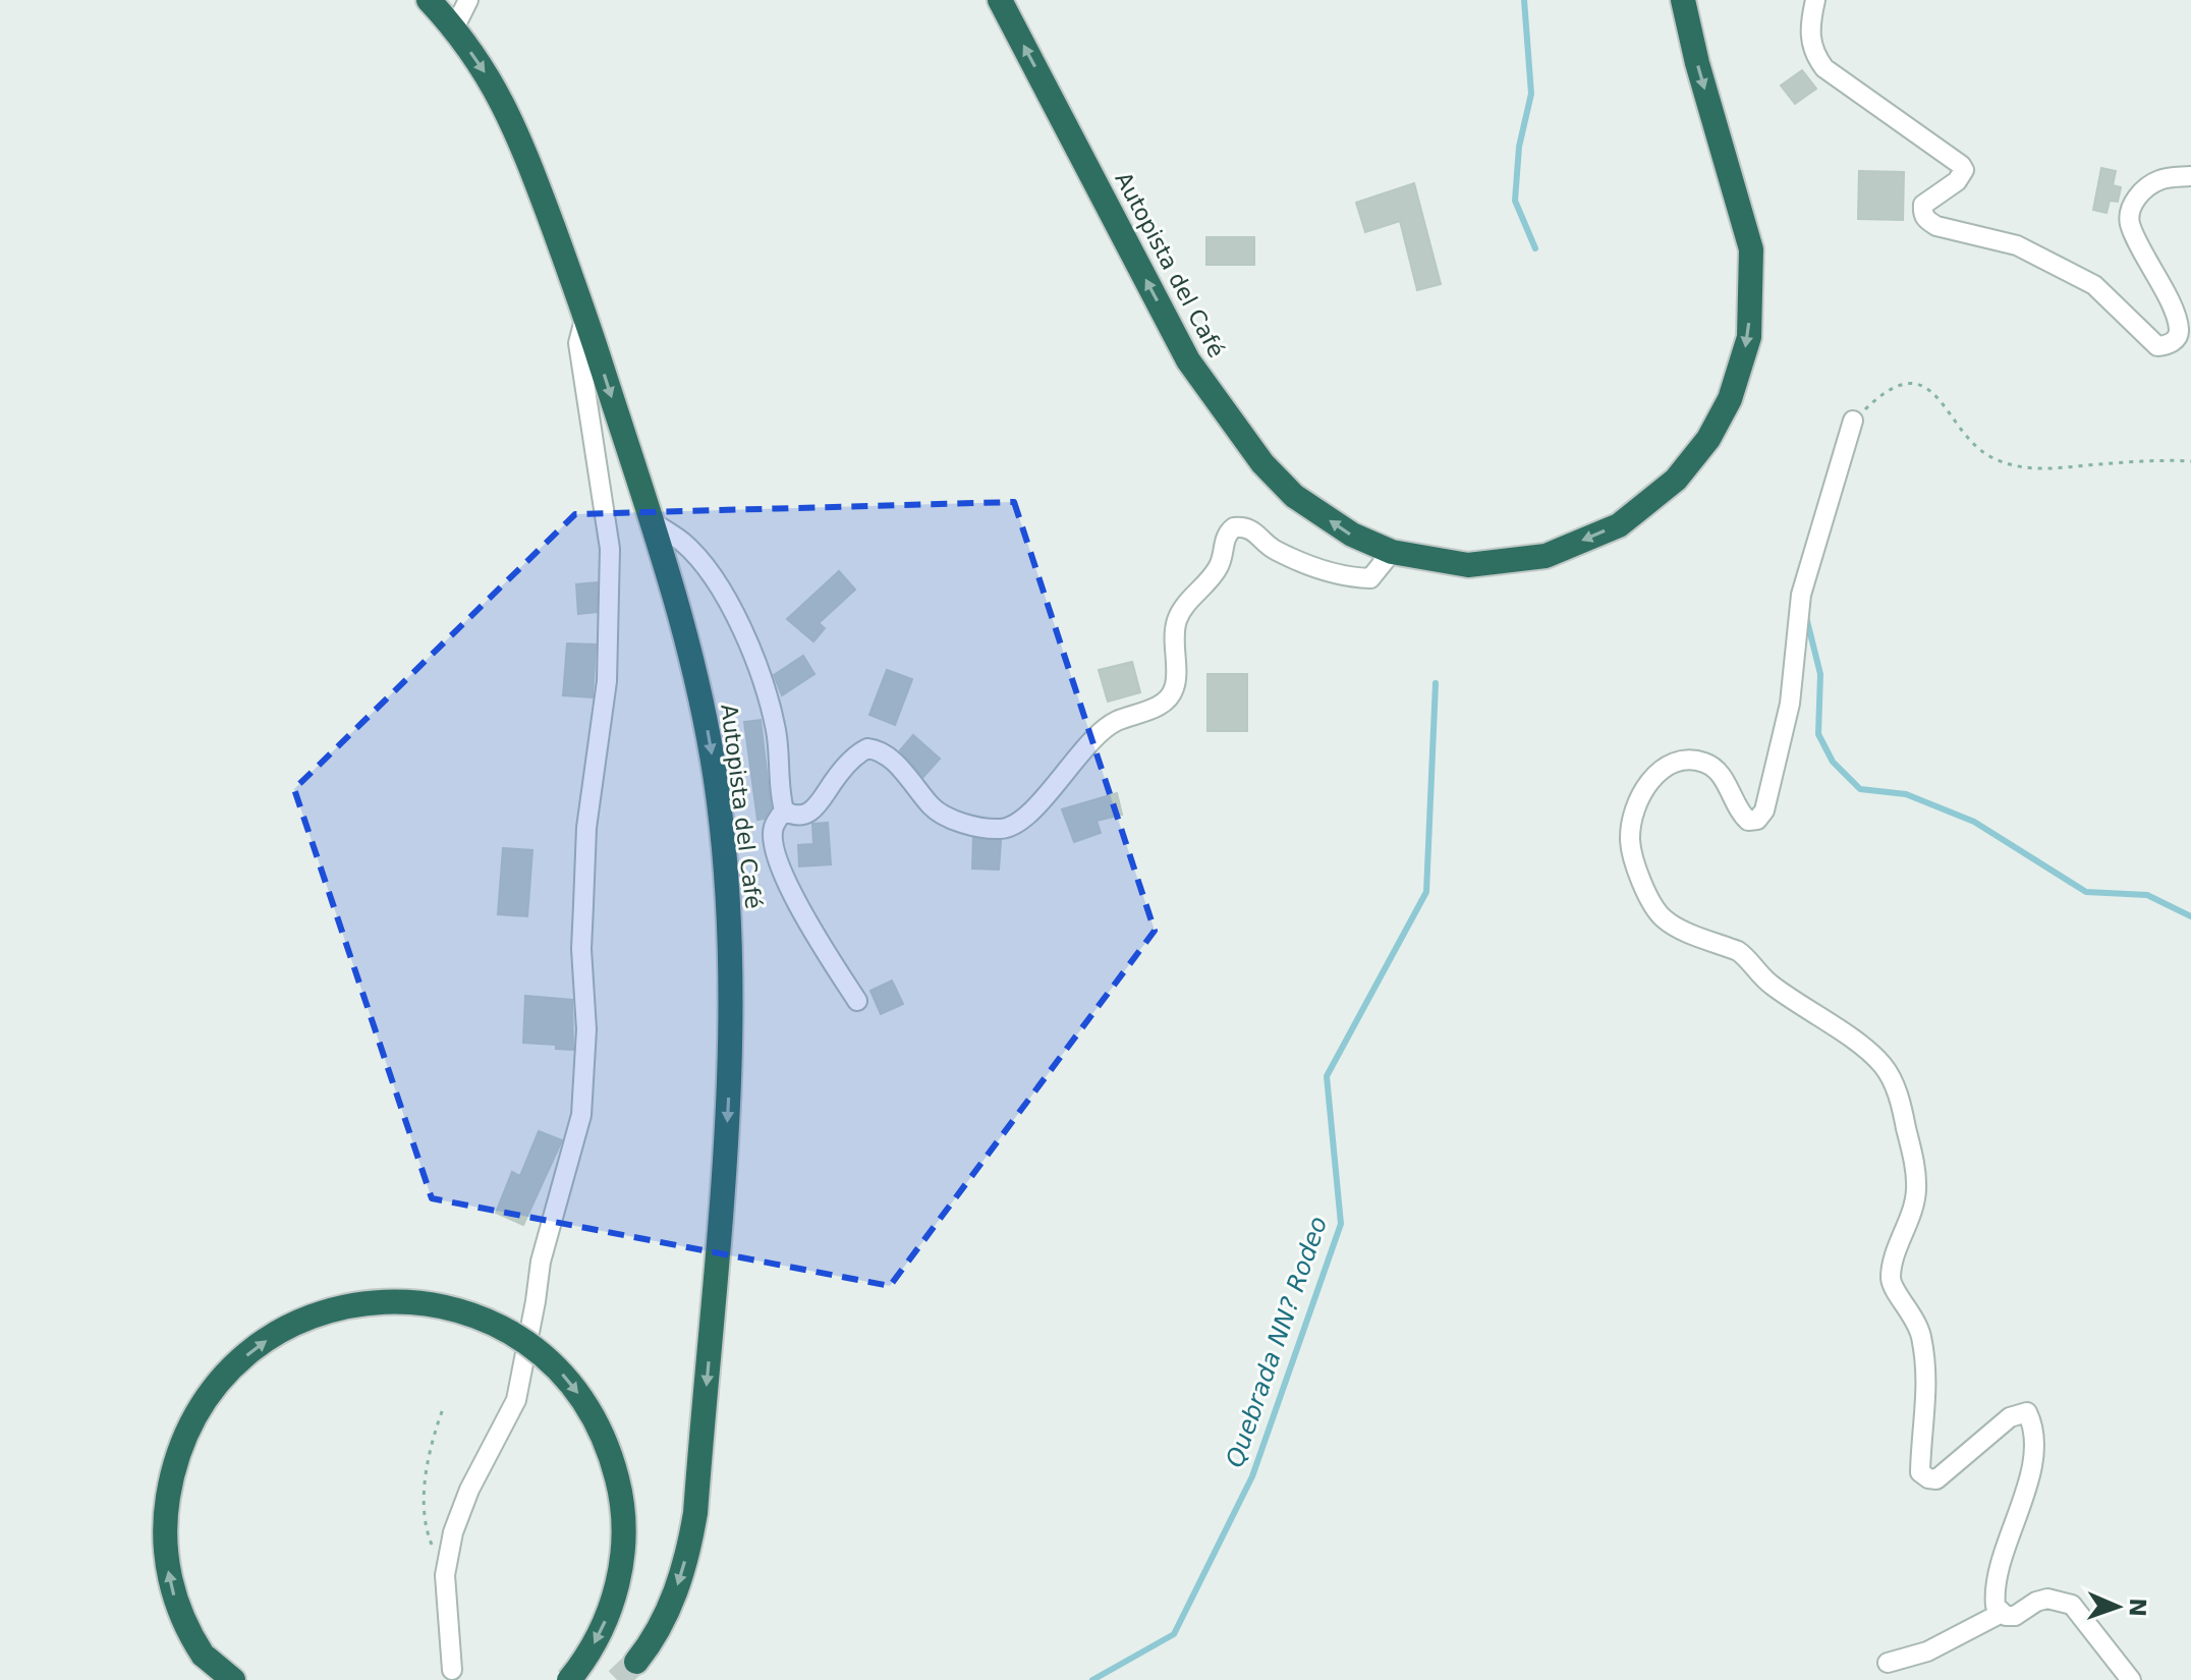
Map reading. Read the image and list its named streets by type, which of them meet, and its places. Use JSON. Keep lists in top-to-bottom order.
{
  "streets": {
    "highway": ["Autopista del Café"]
  },
  "water": ["Quebrada NN? Rodeo"],
  "north": "right"
}
